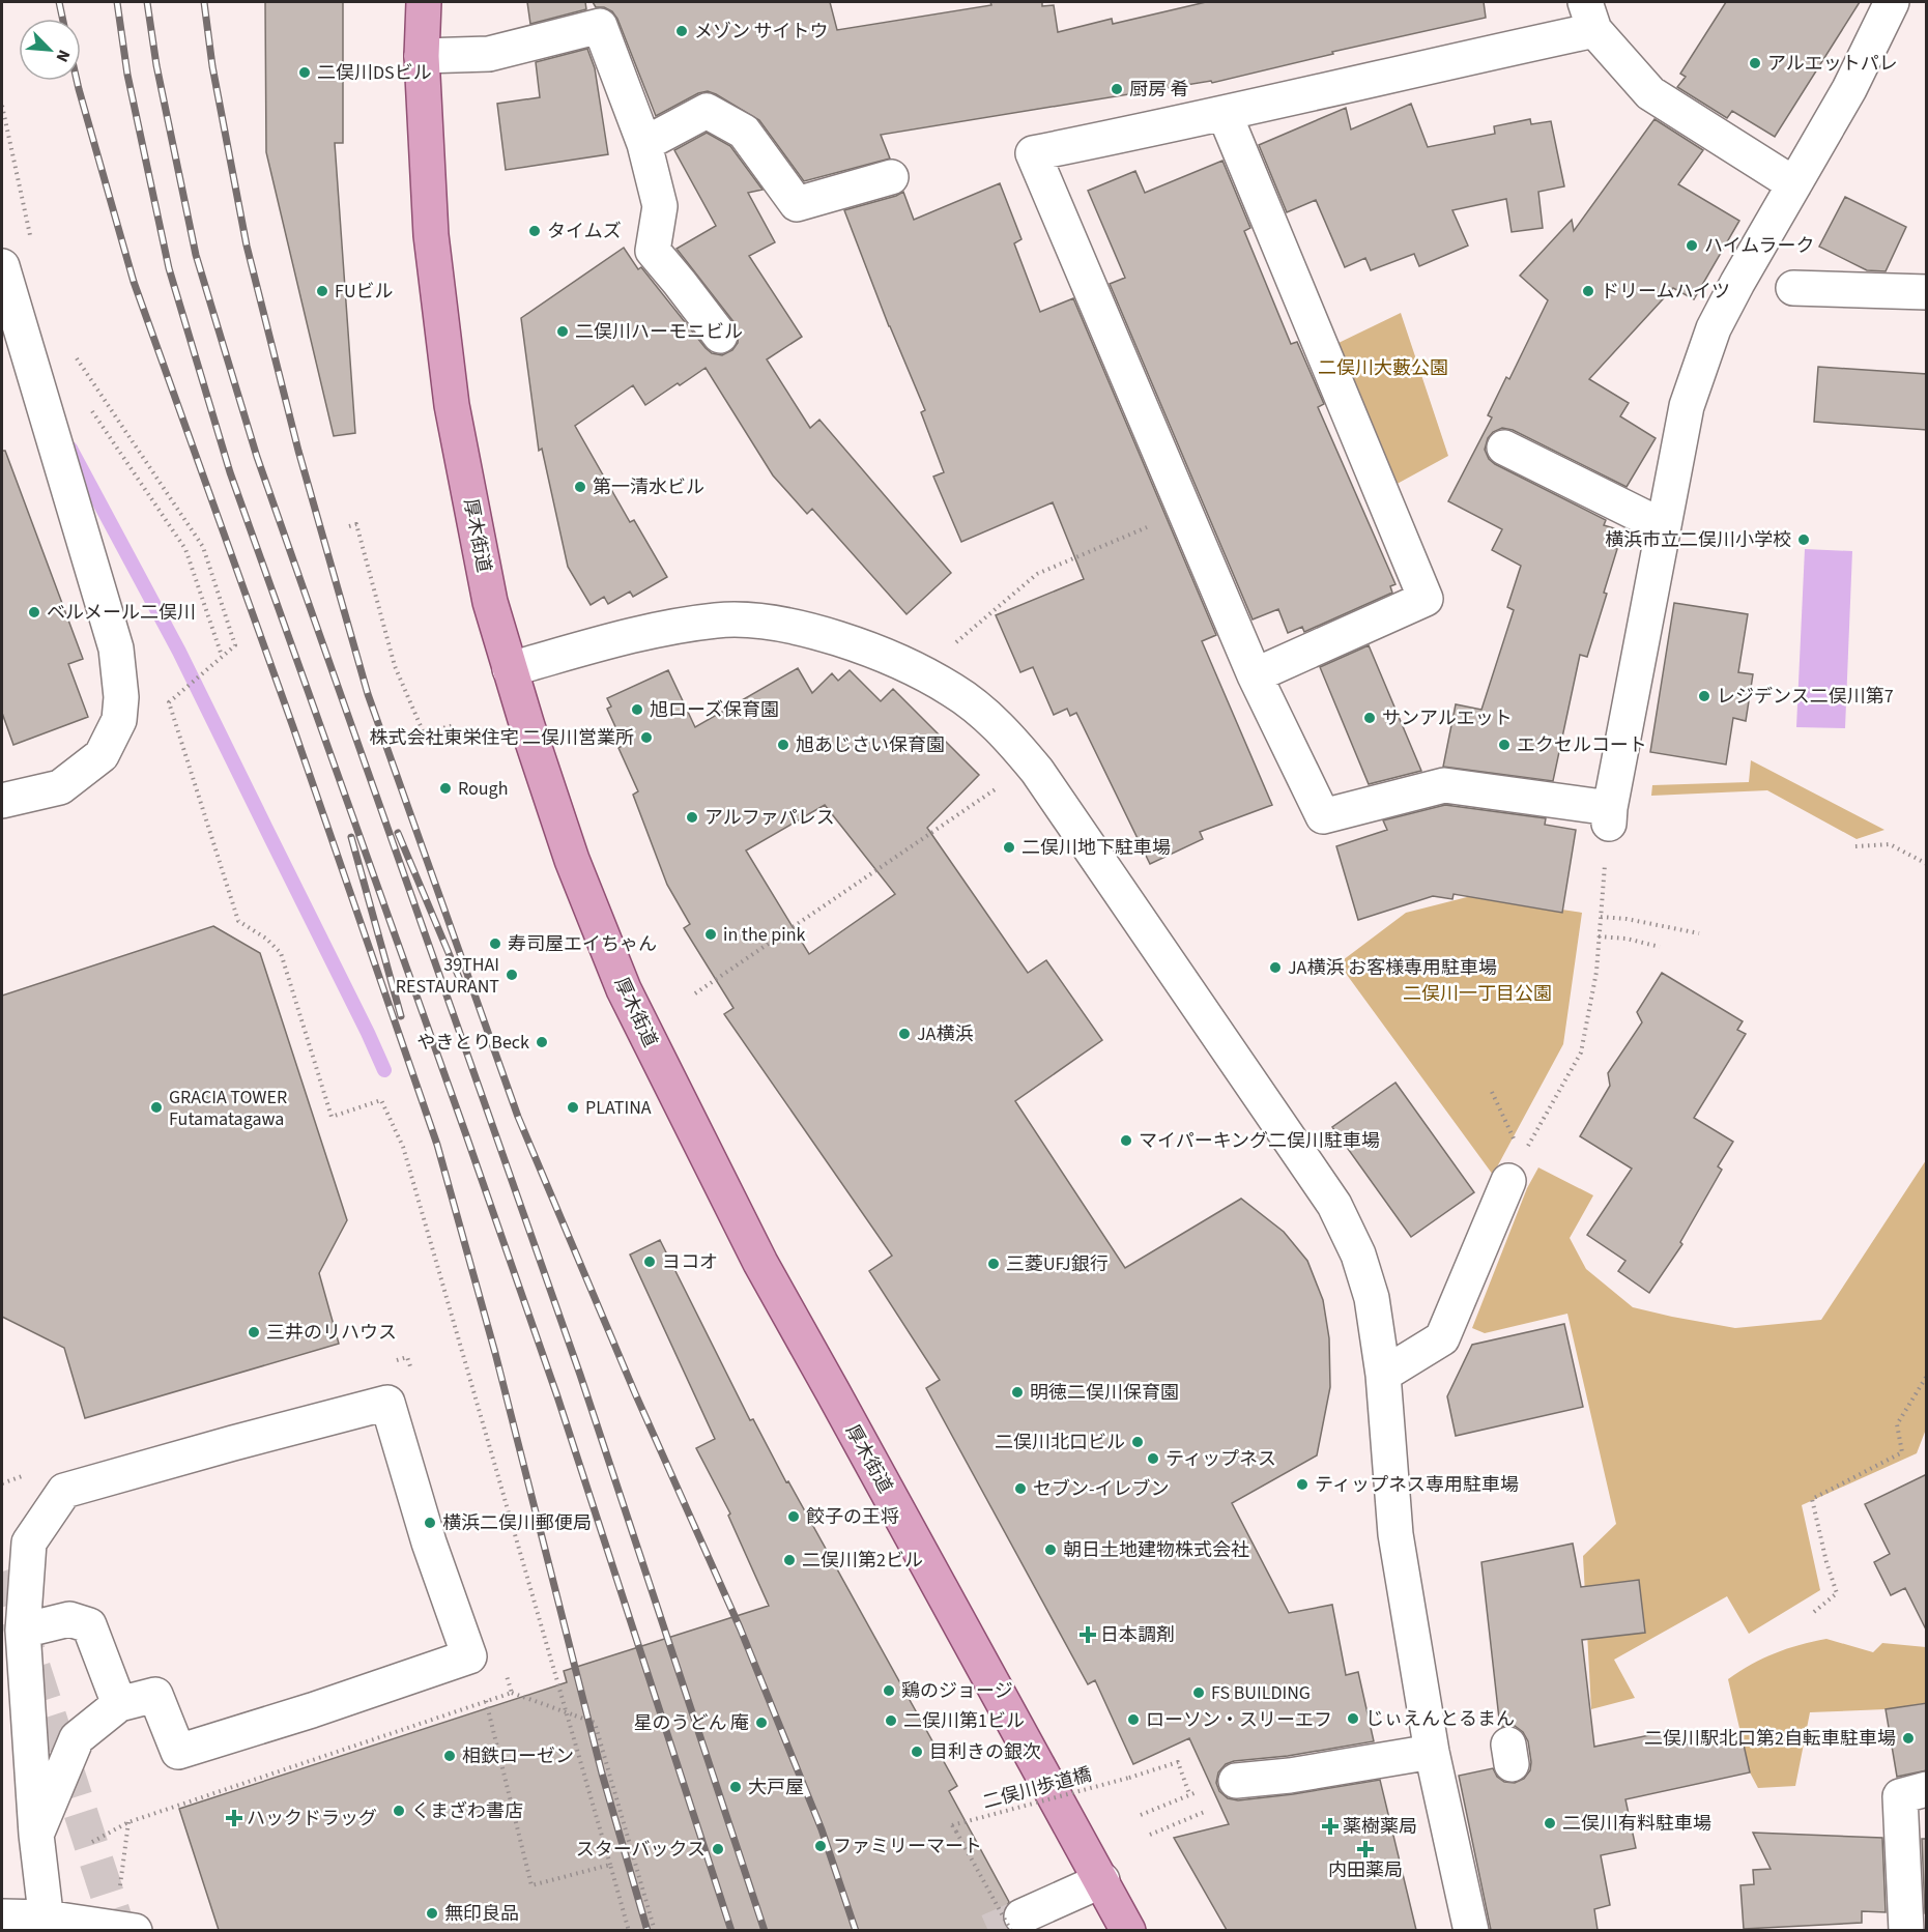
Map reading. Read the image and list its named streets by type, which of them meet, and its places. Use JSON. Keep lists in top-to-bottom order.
{
  "streets": {
    "main road": ["厚木街道"],
    "path": ["二俣川歩道橋"]
  },
  "parks": ["二俣川大藪公園", "二俣川一丁目公園"],
  "places": {
    "other": [
      "メゾン サイトウ",
      "アルエットパレ",
      "二俣川DSビル",
      "厨房 肴",
      "タイムズ",
      "ハイムラーク",
      "FUビル",
      "ドリームハイツ",
      "二俣川ハーモニビル",
      "第一清水ビル",
      "横浜市立二俣川小学校",
      "ベルメール二俣川",
      "レジデンス二俣川第7",
      "旭ローズ保育園",
      "サンアルエット",
      "株式会社東栄住宅 二俣川営業所",
      "旭あじさい保育園",
      "エクセルコート",
      "Rough",
      "アルファパレス",
      "二俣川地下駐車場",
      "in the pink",
      "寿司屋エイちゃん",
      "JA横浜 お客様専用駐車場",
      "39THAI RESTAURANT",
      "JA横浜",
      "やきとりBeck",
      "GRACIA TOWER Futamatagawa",
      "PLATINA",
      "マイパーキング二俣川駐車場",
      "ヨコオ",
      "三菱UFJ銀行",
      "三井のリハウス",
      "明徳二俣川保育園",
      "二俣川北口ビル",
      "ティップネス",
      "ティップネス専用駐車場",
      "セブン-イレブン",
      "餃子の王将",
      "横浜二俣川郵便局",
      "朝日土地建物株式会社",
      "二俣川第2ビル",
      "鶏のジョージ",
      "FS BUILDING",
      "じぃえんとるまん",
      "ローソン・スリーエフ",
      "二俣川第1ビル",
      "星のうどん 庵",
      "二俣川駅北口第2自転車駐車場",
      "目利きの銀次",
      "相鉄ローゼン",
      "大戸屋",
      "くまざわ書店",
      "二俣川有料駐車場",
      "ファミリーマート",
      "スターバックス",
      "無印良品"
    ],
    "health": [
      "日本調剤",
      "ハックドラッグ",
      "薬樹薬局",
      "内田薬局"
    ]
  },
  "north": "bottom right"
}
